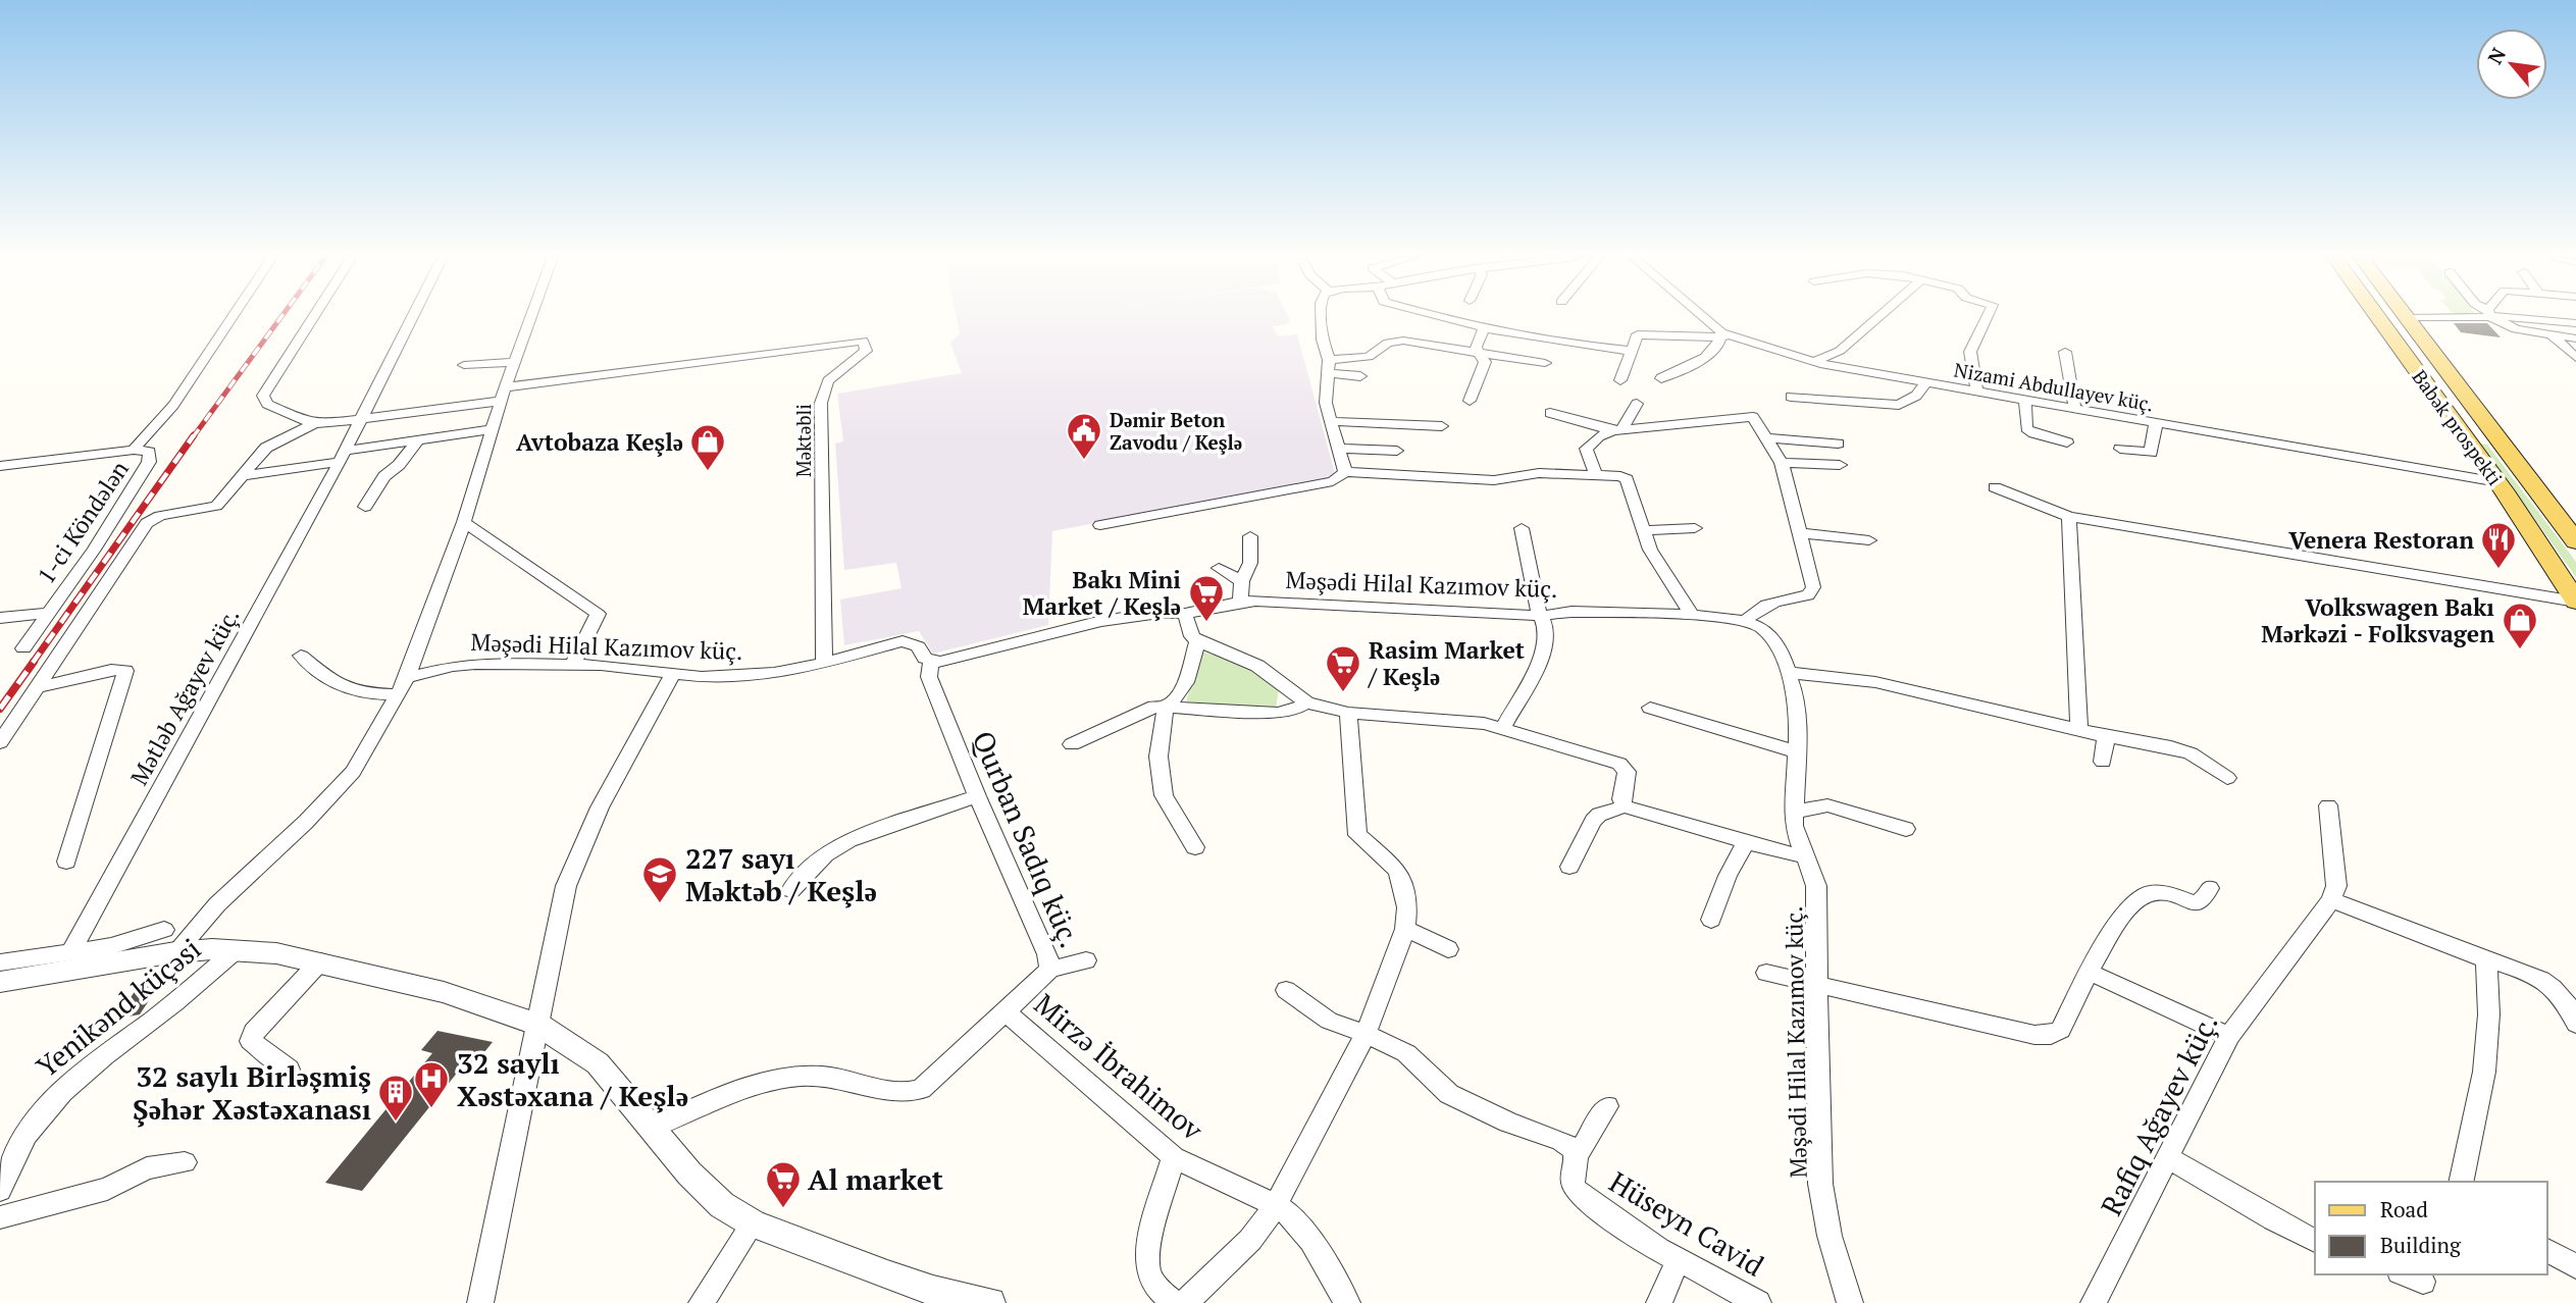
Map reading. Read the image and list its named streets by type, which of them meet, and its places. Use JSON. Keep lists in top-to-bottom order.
{
  "streets": {
    "main road": ["Babək prospekti"],
    "street": [
      "Nizami Abdullayev küç.",
      "Məktəbli",
      "1-ci Köndələn",
      "Məşədi Hilal Kazımov küç.",
      "Mətləb Ağayev küç.",
      "Qurban Sadıq küç.",
      "Yenikənd küçəsi",
      "Mirzə İbrahimov",
      "Rafiq Ağayev küç.",
      "Hüseyn Cavid"
    ]
  },
  "crossings": [
    ["Nizami Abdullayev küç.", "Babək prospekti"],
    ["Məktəbli", "Məşədi Hilal Kazımov küç."],
    ["Məşədi Hilal Kazımov küç.", "Qurban Sadıq küç."],
    ["Qurban Sadıq küç.", "Mirzə İbrahimov"]
  ],
  "places": {
    "public building": ["Dəmir Beton Zavodu / Keşlə"],
    "shop": ["Avtobaza Keşlə", "Volkswagen Bakı Mərkəzi - Folksvagen"],
    "restaurant": ["Venera Restoran"],
    "supermarket": ["Bakı Mini Market / Keşlə", "Rasim Market / Keşlə", "Al market"],
    "school or university": ["227 sayı Məktəb / Keşlə"],
    "hospital": ["32 saylı Xəstəxana / Keşlə"],
    "building": ["32 saylı Birləşmiş Şəhər Xəstəxanası"]
  },
  "legend": ["Road", "Building"],
  "north": "top left"
}
